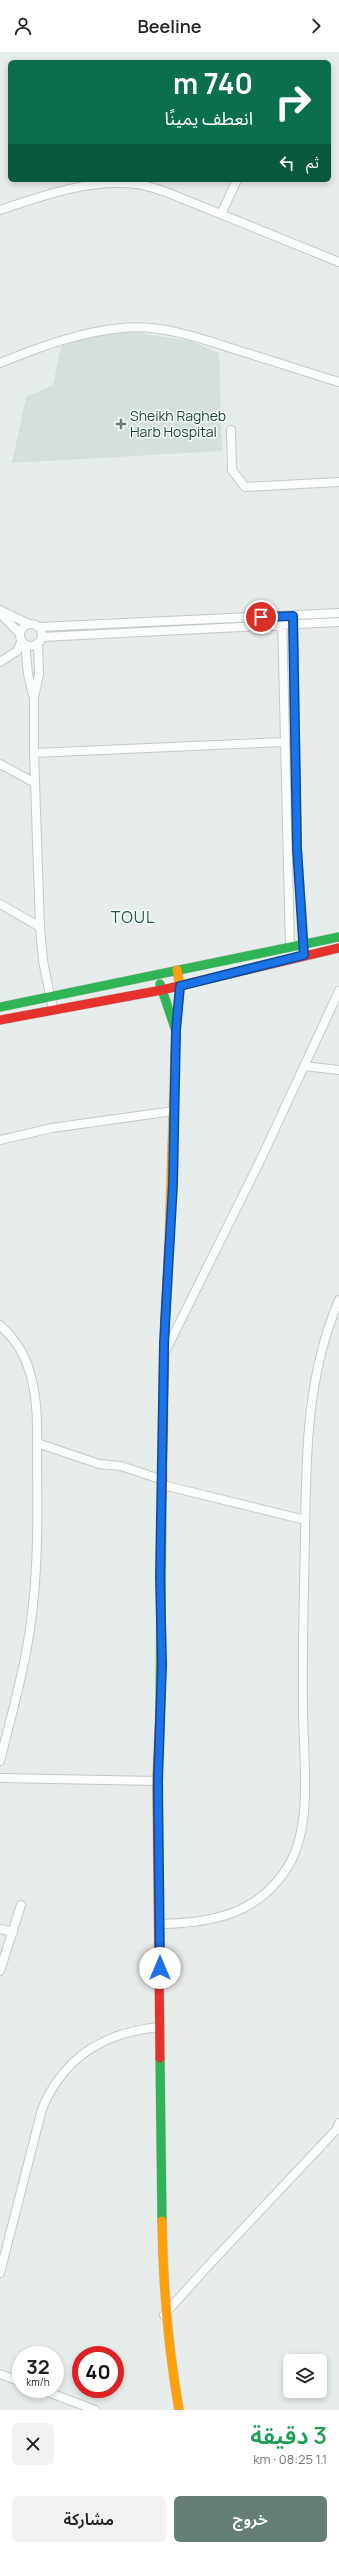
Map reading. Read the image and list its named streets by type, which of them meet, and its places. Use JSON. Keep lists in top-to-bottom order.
{
  "districts": ["TOUL"],
  "places": {
    "health": ["Sheikh Ragheb Harb Hospital"]
  },
  "page": {
    "header": "Beeline",
    "turn": ["740 m", "انعطف يمينًا"],
    "then": "ثم",
    "speed": "32 km/h",
    "limit": "40",
    "heading": ["3 دقيقة", "1.1 km · 08:25"],
    "buttons": ["خروج", "مشاركة"]
  }
}
